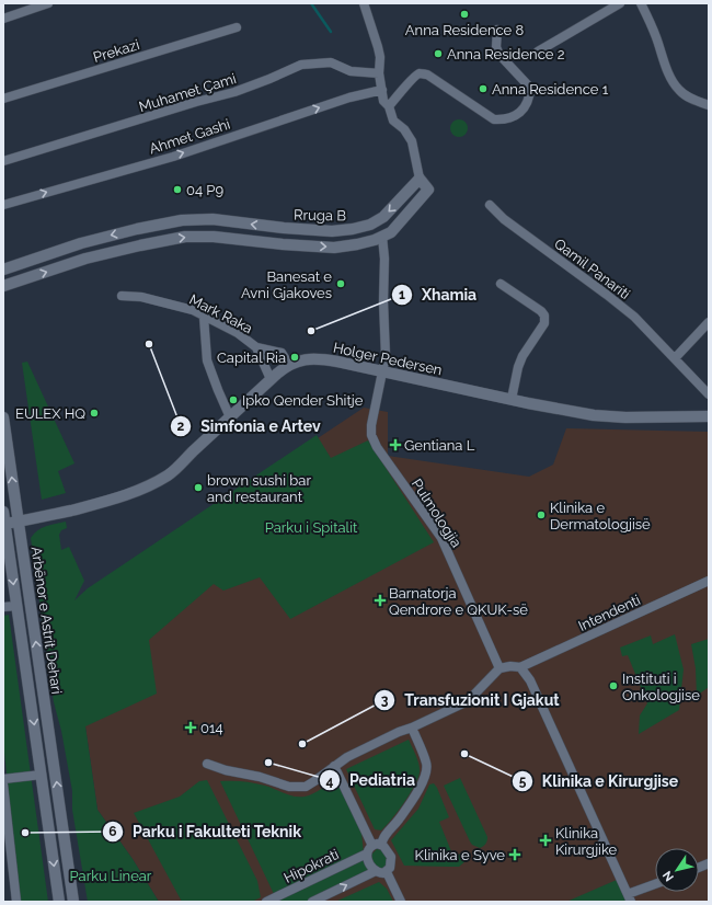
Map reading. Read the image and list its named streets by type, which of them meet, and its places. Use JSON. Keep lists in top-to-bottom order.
{
  "streets": {
    "main road": ["Rruga B", "Holger Pedersen", "Arbënor e Astrit Dehari"],
    "street": [
      "Prekazi",
      "Muhamet Çami",
      "Ahmet Gashi",
      "Qamil Panariti",
      "Mark Raka",
      "Pulmologjia",
      "Intendenti",
      "Hipokrati"
    ]
  },
  "crossings": [
    ["Mark Raka", "Holger Pedersen"],
    ["Holger Pedersen", "Pulmologjia"],
    ["Holger Pedersen", "Arbënor e Astrit Dehari"]
  ],
  "one_way": ["Ahmet Gashi"],
  "parks": ["Parku i Spitalit", "Parku Linear"],
  "places": {
    "other": [
      "Anna Residence 8",
      "Anna Residence 2",
      "Anna Residence 1",
      "04 P9",
      "Banesat e Avni Gjakoves",
      "Xhamia",
      "Simfonia e Artev",
      "Capital Ria",
      "Ipko Qender Shitje",
      "EULEX HQ",
      "brown sushi bar and restaurant",
      "Klinika e Dermatologjisë",
      "Instituti i Onkologjise",
      "Transfuzionit I Gjakut",
      "Klinika e Kirurgjise",
      "Pediatria",
      "Parku i Fakulteti Teknik"
    ],
    "health": [
      "Gentiana L",
      "Barnatorja Qendrore e QKUK-së",
      "014",
      "Klinika Kirurgjike",
      "Klinika e Syve"
    ]
  },
  "north": "bottom left"
}
